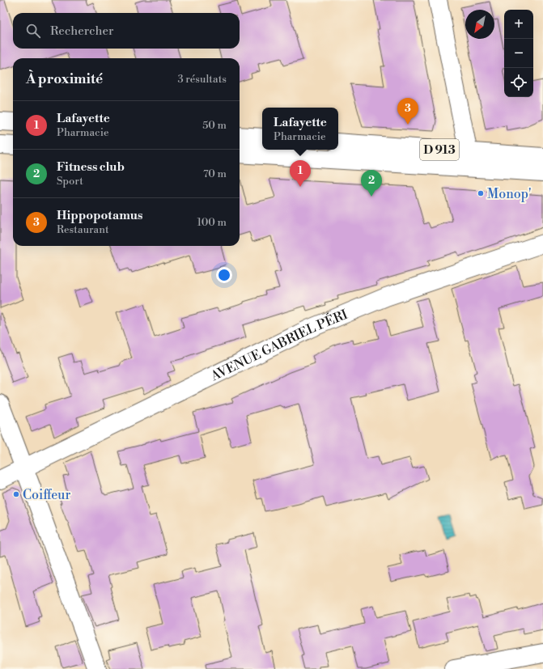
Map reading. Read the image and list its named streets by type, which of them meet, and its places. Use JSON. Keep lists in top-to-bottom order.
{
  "streets": {
    "main road": ["D 913", "AVENUE GABRIEL PÉRI"]
  },
  "places": ["Monop'", "Coiffeur"],
  "north": "bottom left",
  "page": {
    "map_buttons": ["+", "−"],
    "search": "Rechercher",
    "heading": ["À proximité", "3 résultats"],
    "pins": ["3", "1", "2"],
    "list": [
      {
        "mark": "1",
        "name": "Lafayette",
        "note": "Pharmacie",
        "value": "50 m"
      },
      {
        "mark": "2",
        "name": "Fitness club",
        "note": "Sport",
        "value": "70 m"
      },
      {
        "mark": "3",
        "name": "Hippopotamus",
        "note": "Restaurant",
        "value": "100 m"
      }
    ],
    "popup": ["Lafayette", "Pharmacie"]
  }
}
